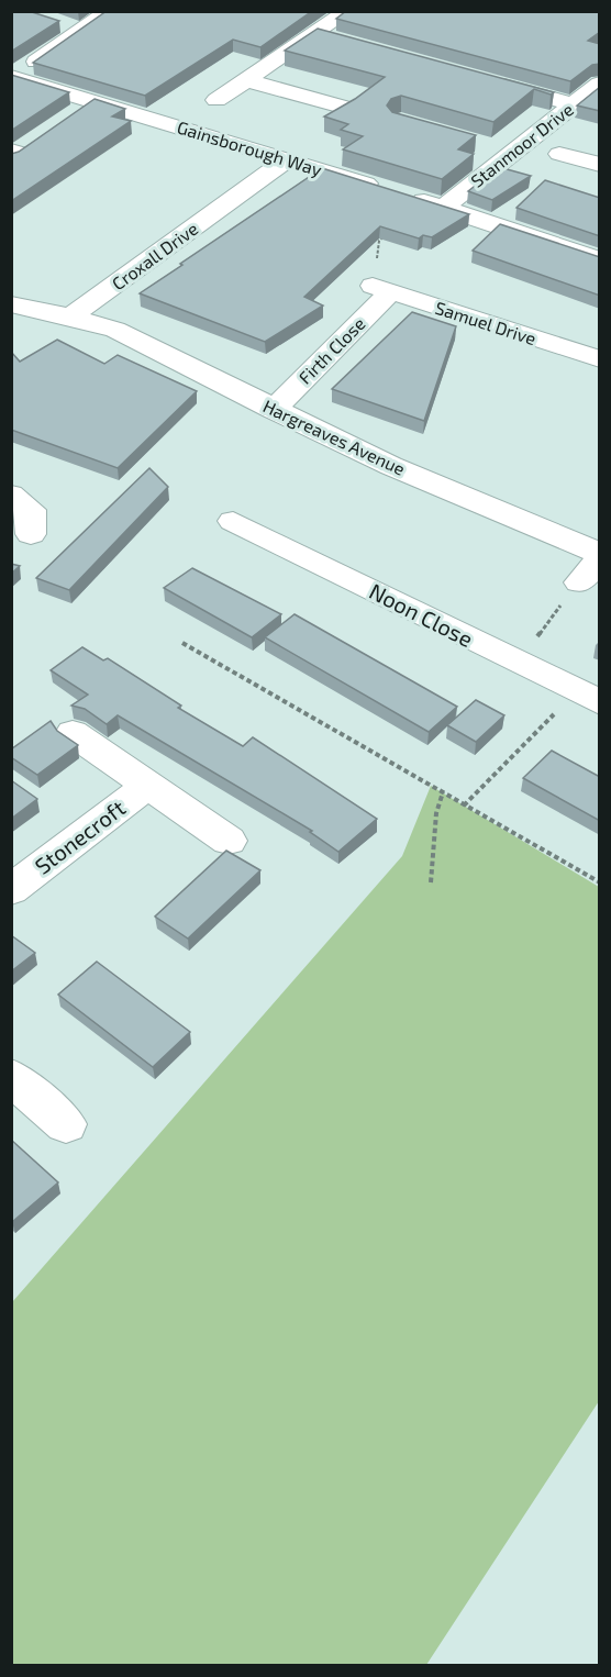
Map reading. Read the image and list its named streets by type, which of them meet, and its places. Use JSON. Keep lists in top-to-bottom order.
{
  "streets": {
    "street": [
      "Stanmoor Drive",
      "Gainsborough Way",
      "Croxall Drive",
      "Samuel Drive",
      "Firth Close",
      "Hargreaves Avenue",
      "Noon Close",
      "Stonecroft"
    ]
  },
  "crossings": [
    ["Gainsborough Way", "Croxall Drive"],
    ["Croxall Drive", "Hargreaves Avenue"],
    ["Samuel Drive", "Firth Close"],
    ["Firth Close", "Hargreaves Avenue"]
  ]
}
